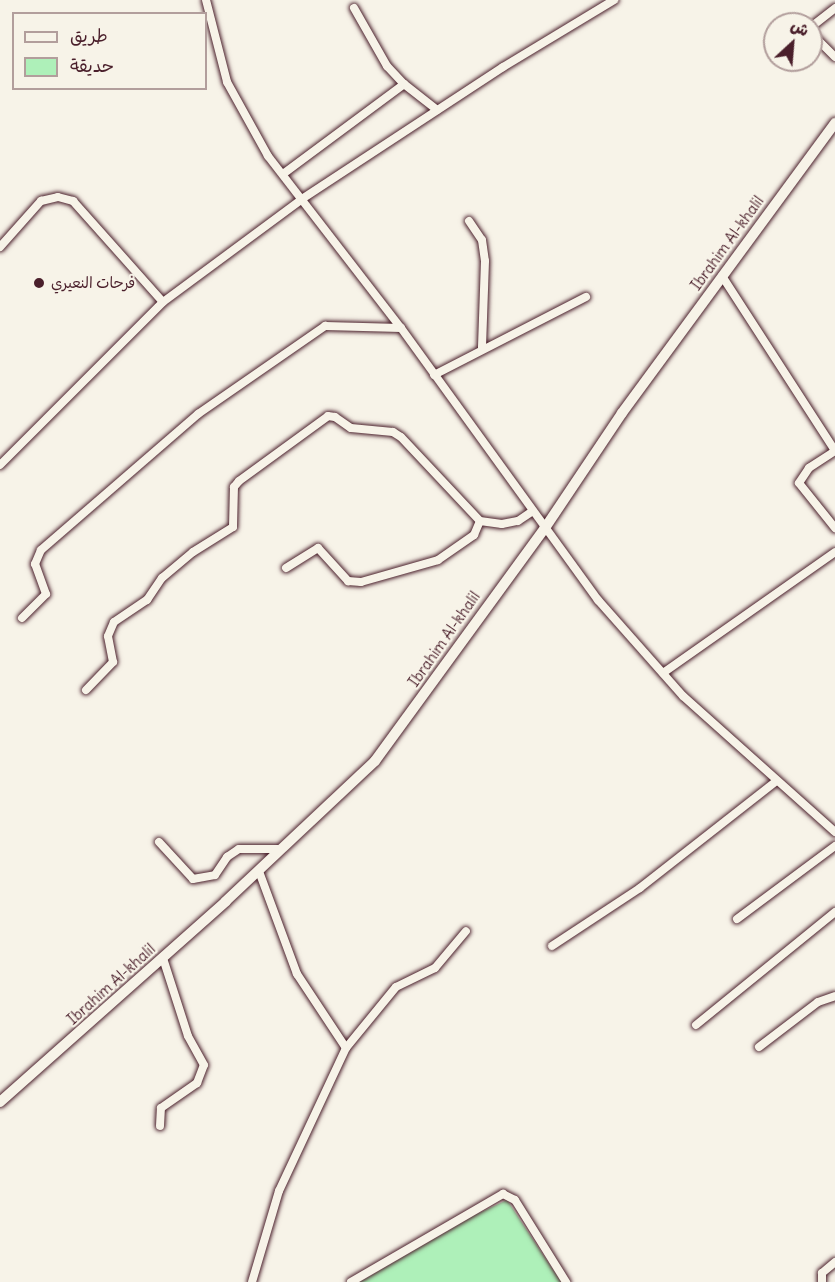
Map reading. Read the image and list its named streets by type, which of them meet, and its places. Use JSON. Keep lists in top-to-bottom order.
{
  "streets": {
    "street": ["Ibrahim Al-khalil"]
  },
  "places": ["فرحات النعيري"],
  "legend": ["طريق", "حديقة"],
  "north": "top right"
}
